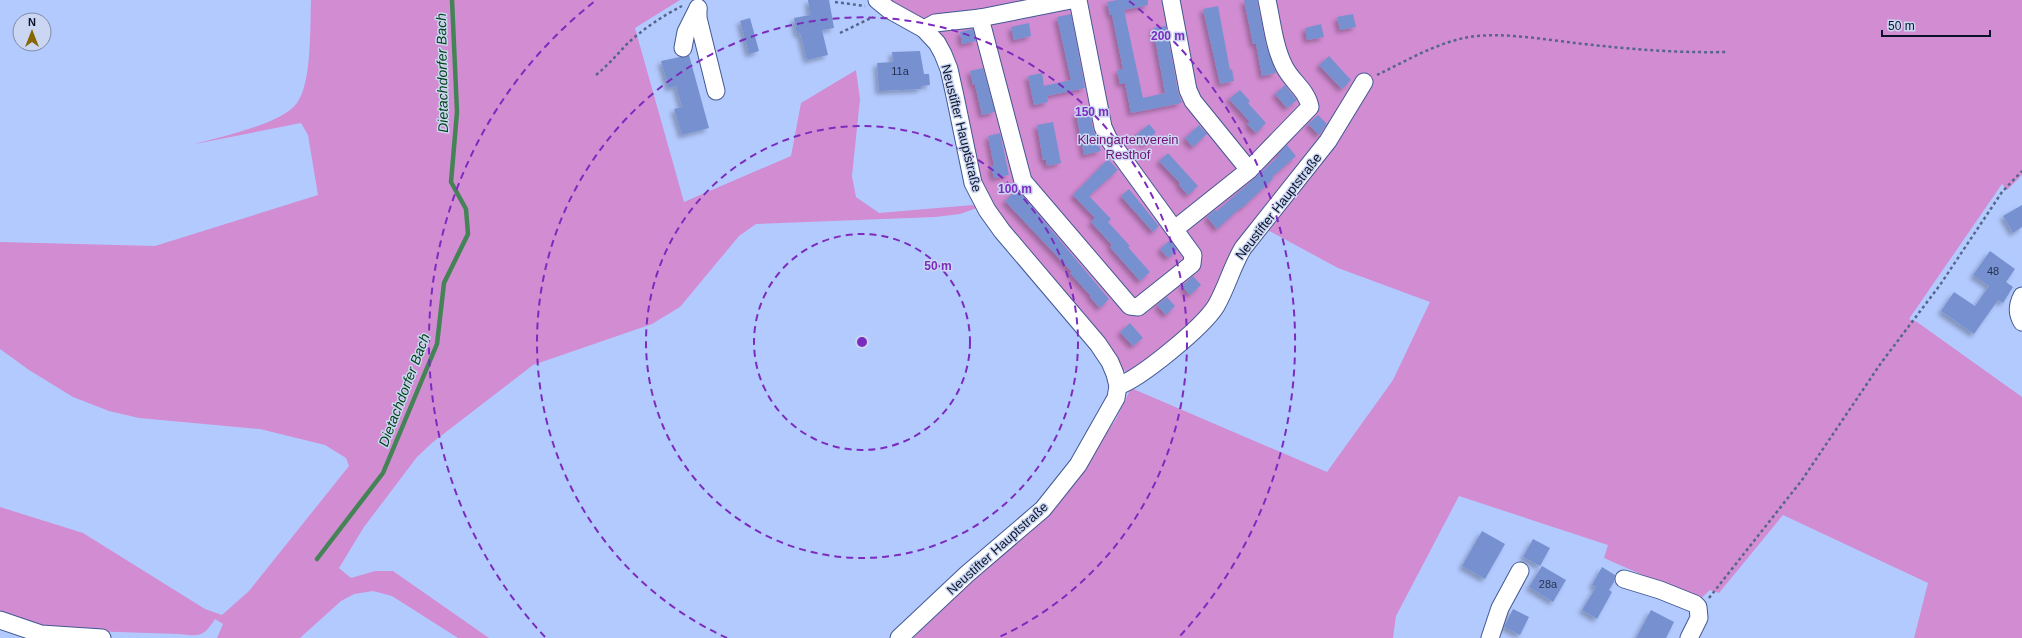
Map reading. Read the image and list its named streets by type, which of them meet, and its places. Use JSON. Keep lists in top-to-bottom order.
{
  "streets": {
    "street": ["Neustifter Hauptstraße"]
  },
  "water": ["Dietachdorfer Bach"],
  "parks": ["Kleingartenverein Resthof"],
  "house_numbers": ["11a", "48", "28a"],
  "scale_bar": "50 m",
  "north": "top",
  "rings": [
    "200 m",
    "150 m",
    "100 m",
    "50 m"
  ]
}
